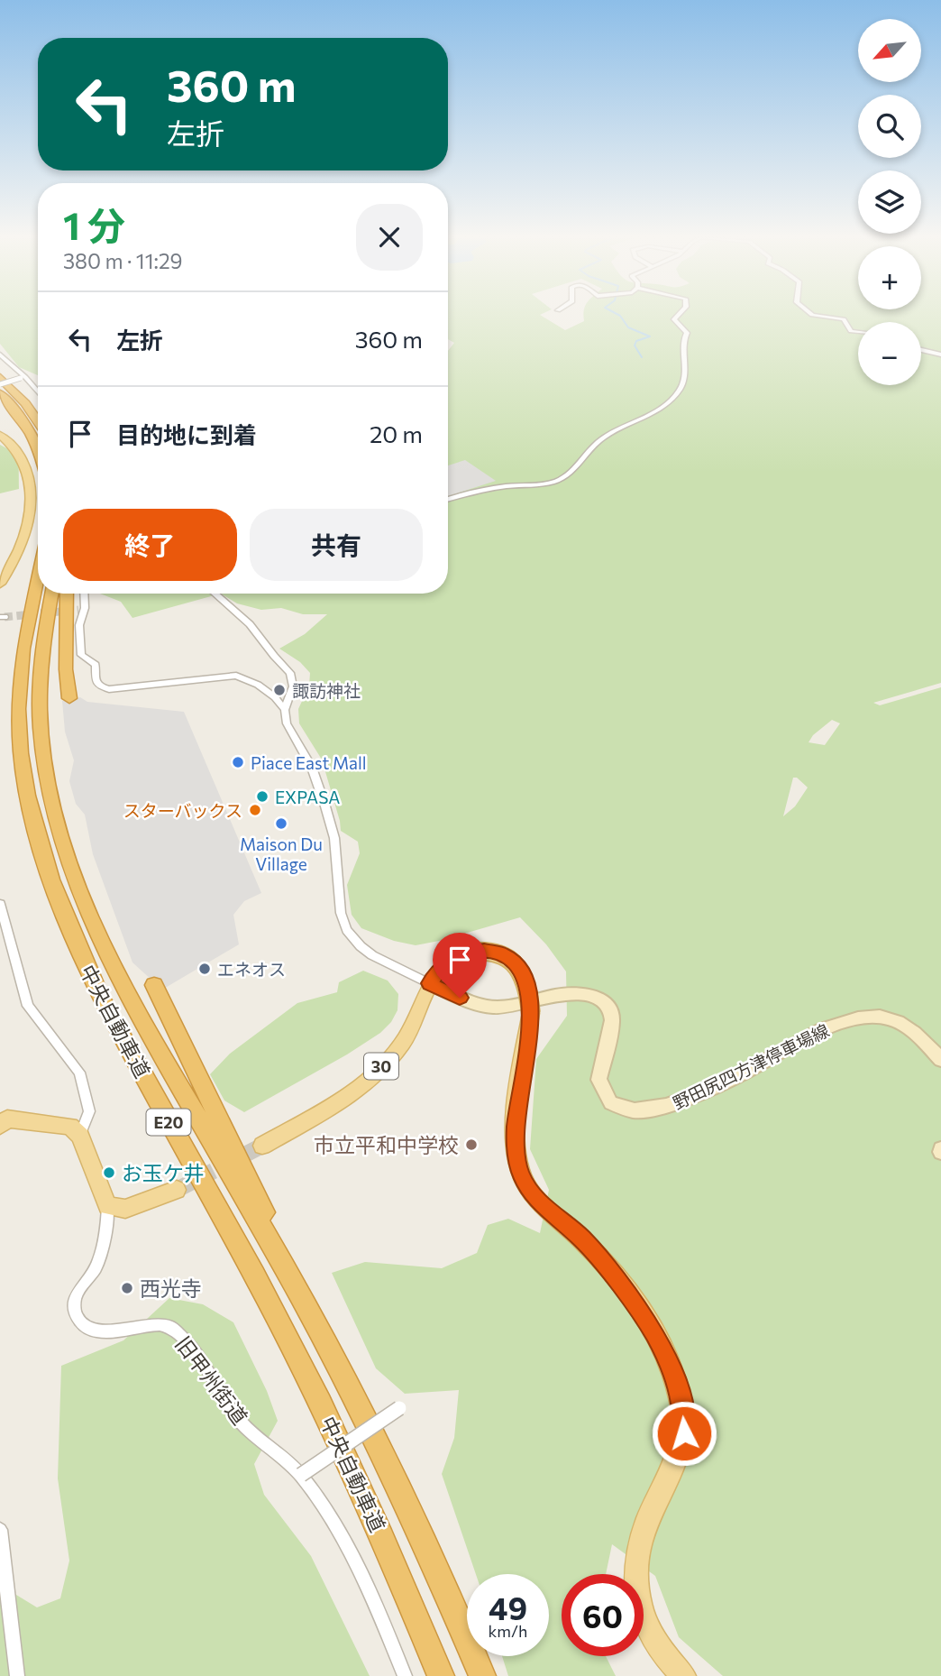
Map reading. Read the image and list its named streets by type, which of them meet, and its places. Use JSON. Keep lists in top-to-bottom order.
{
  "streets": {
    "highway": ["中央自動車道", "E20"],
    "main road": ["30", "野田尻四方津停車場線"],
    "street": ["旧甲州街道"]
  },
  "crossings": [
    ["30", "野田尻四方津停車場線"]
  ],
  "places": [
    "諏訪神社",
    "Piace East Mall",
    "EXPASA",
    "スターバックス",
    "Maison Du Village",
    "エネオス",
    "市立平和中学校",
    "お玉ケ井",
    "西光寺"
  ],
  "north": "bottom left",
  "page": {
    "map_buttons": ["+", "−"],
    "turn": ["360 m", "左折"],
    "heading": ["1 分", "380 m · 11:29"],
    "list": [
      {
        "name": "左折",
        "value": "360 m"
      },
      {
        "name": "目的地に到着",
        "value": "20 m"
      }
    ],
    "buttons": ["終了", "共有"],
    "speed": "49 km/h",
    "limit": "60"
  }
}
